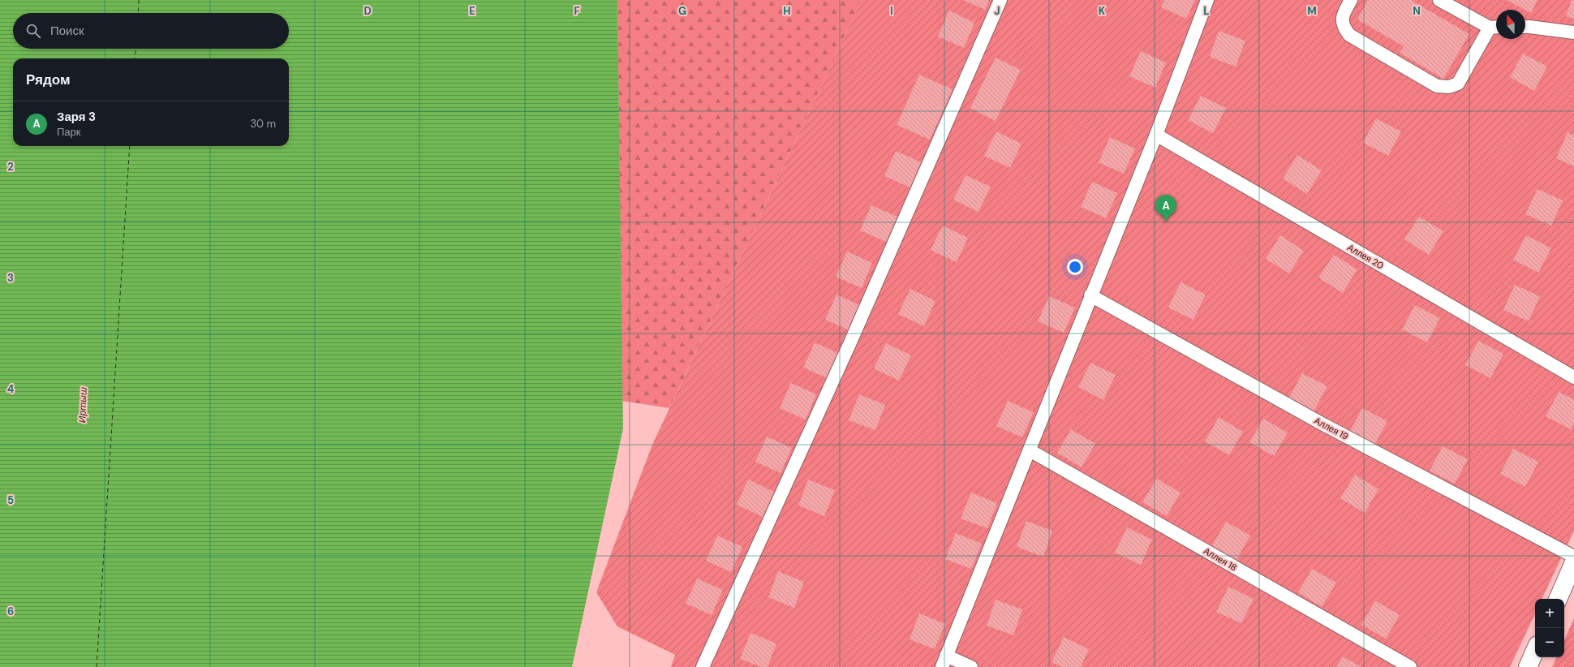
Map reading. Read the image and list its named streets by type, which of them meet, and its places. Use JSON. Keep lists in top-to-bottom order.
{
  "streets": {
    "lane": ["Аллея 20", "Аллея 19", "Аллея 18"]
  },
  "water": ["Иртыш"],
  "north": "top",
  "page": {
    "search": "Поиск",
    "heading": "Рядом",
    "list": [
      {
        "mark": "A",
        "name": "Заря 3",
        "note": "Парк",
        "value": "30 m"
      }
    ],
    "pins": "A",
    "map_buttons": ["+", "−"]
  },
  "grid": {
    "columns": [
      "D",
      "E",
      "F",
      "G",
      "H",
      "I",
      "J",
      "K",
      "L",
      "M",
      "N"
    ],
    "rows": [
      "2",
      "3",
      "4",
      "5",
      "6"
    ]
  }
}
